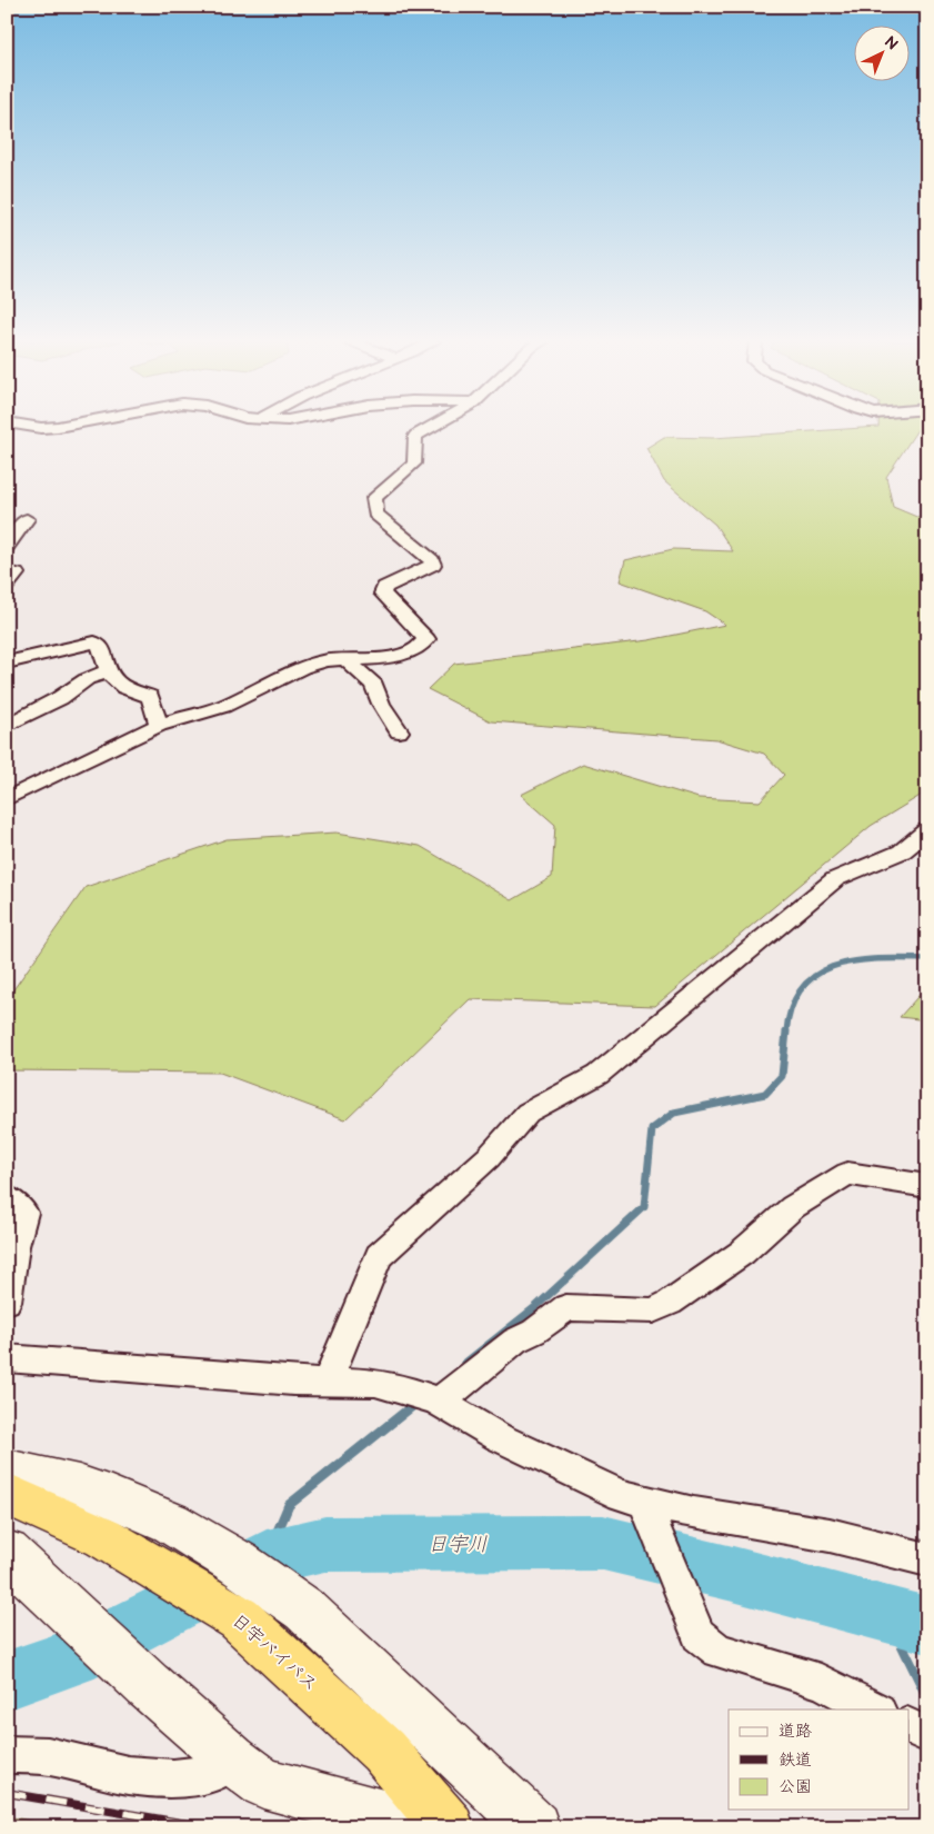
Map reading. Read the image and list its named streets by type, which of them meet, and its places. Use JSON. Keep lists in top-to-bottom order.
{
  "streets": {
    "highway": ["日宇バイパス"]
  },
  "water": ["日宇川"],
  "legend": ["道路", "鉄道", "公園"],
  "north": "top right"
}
